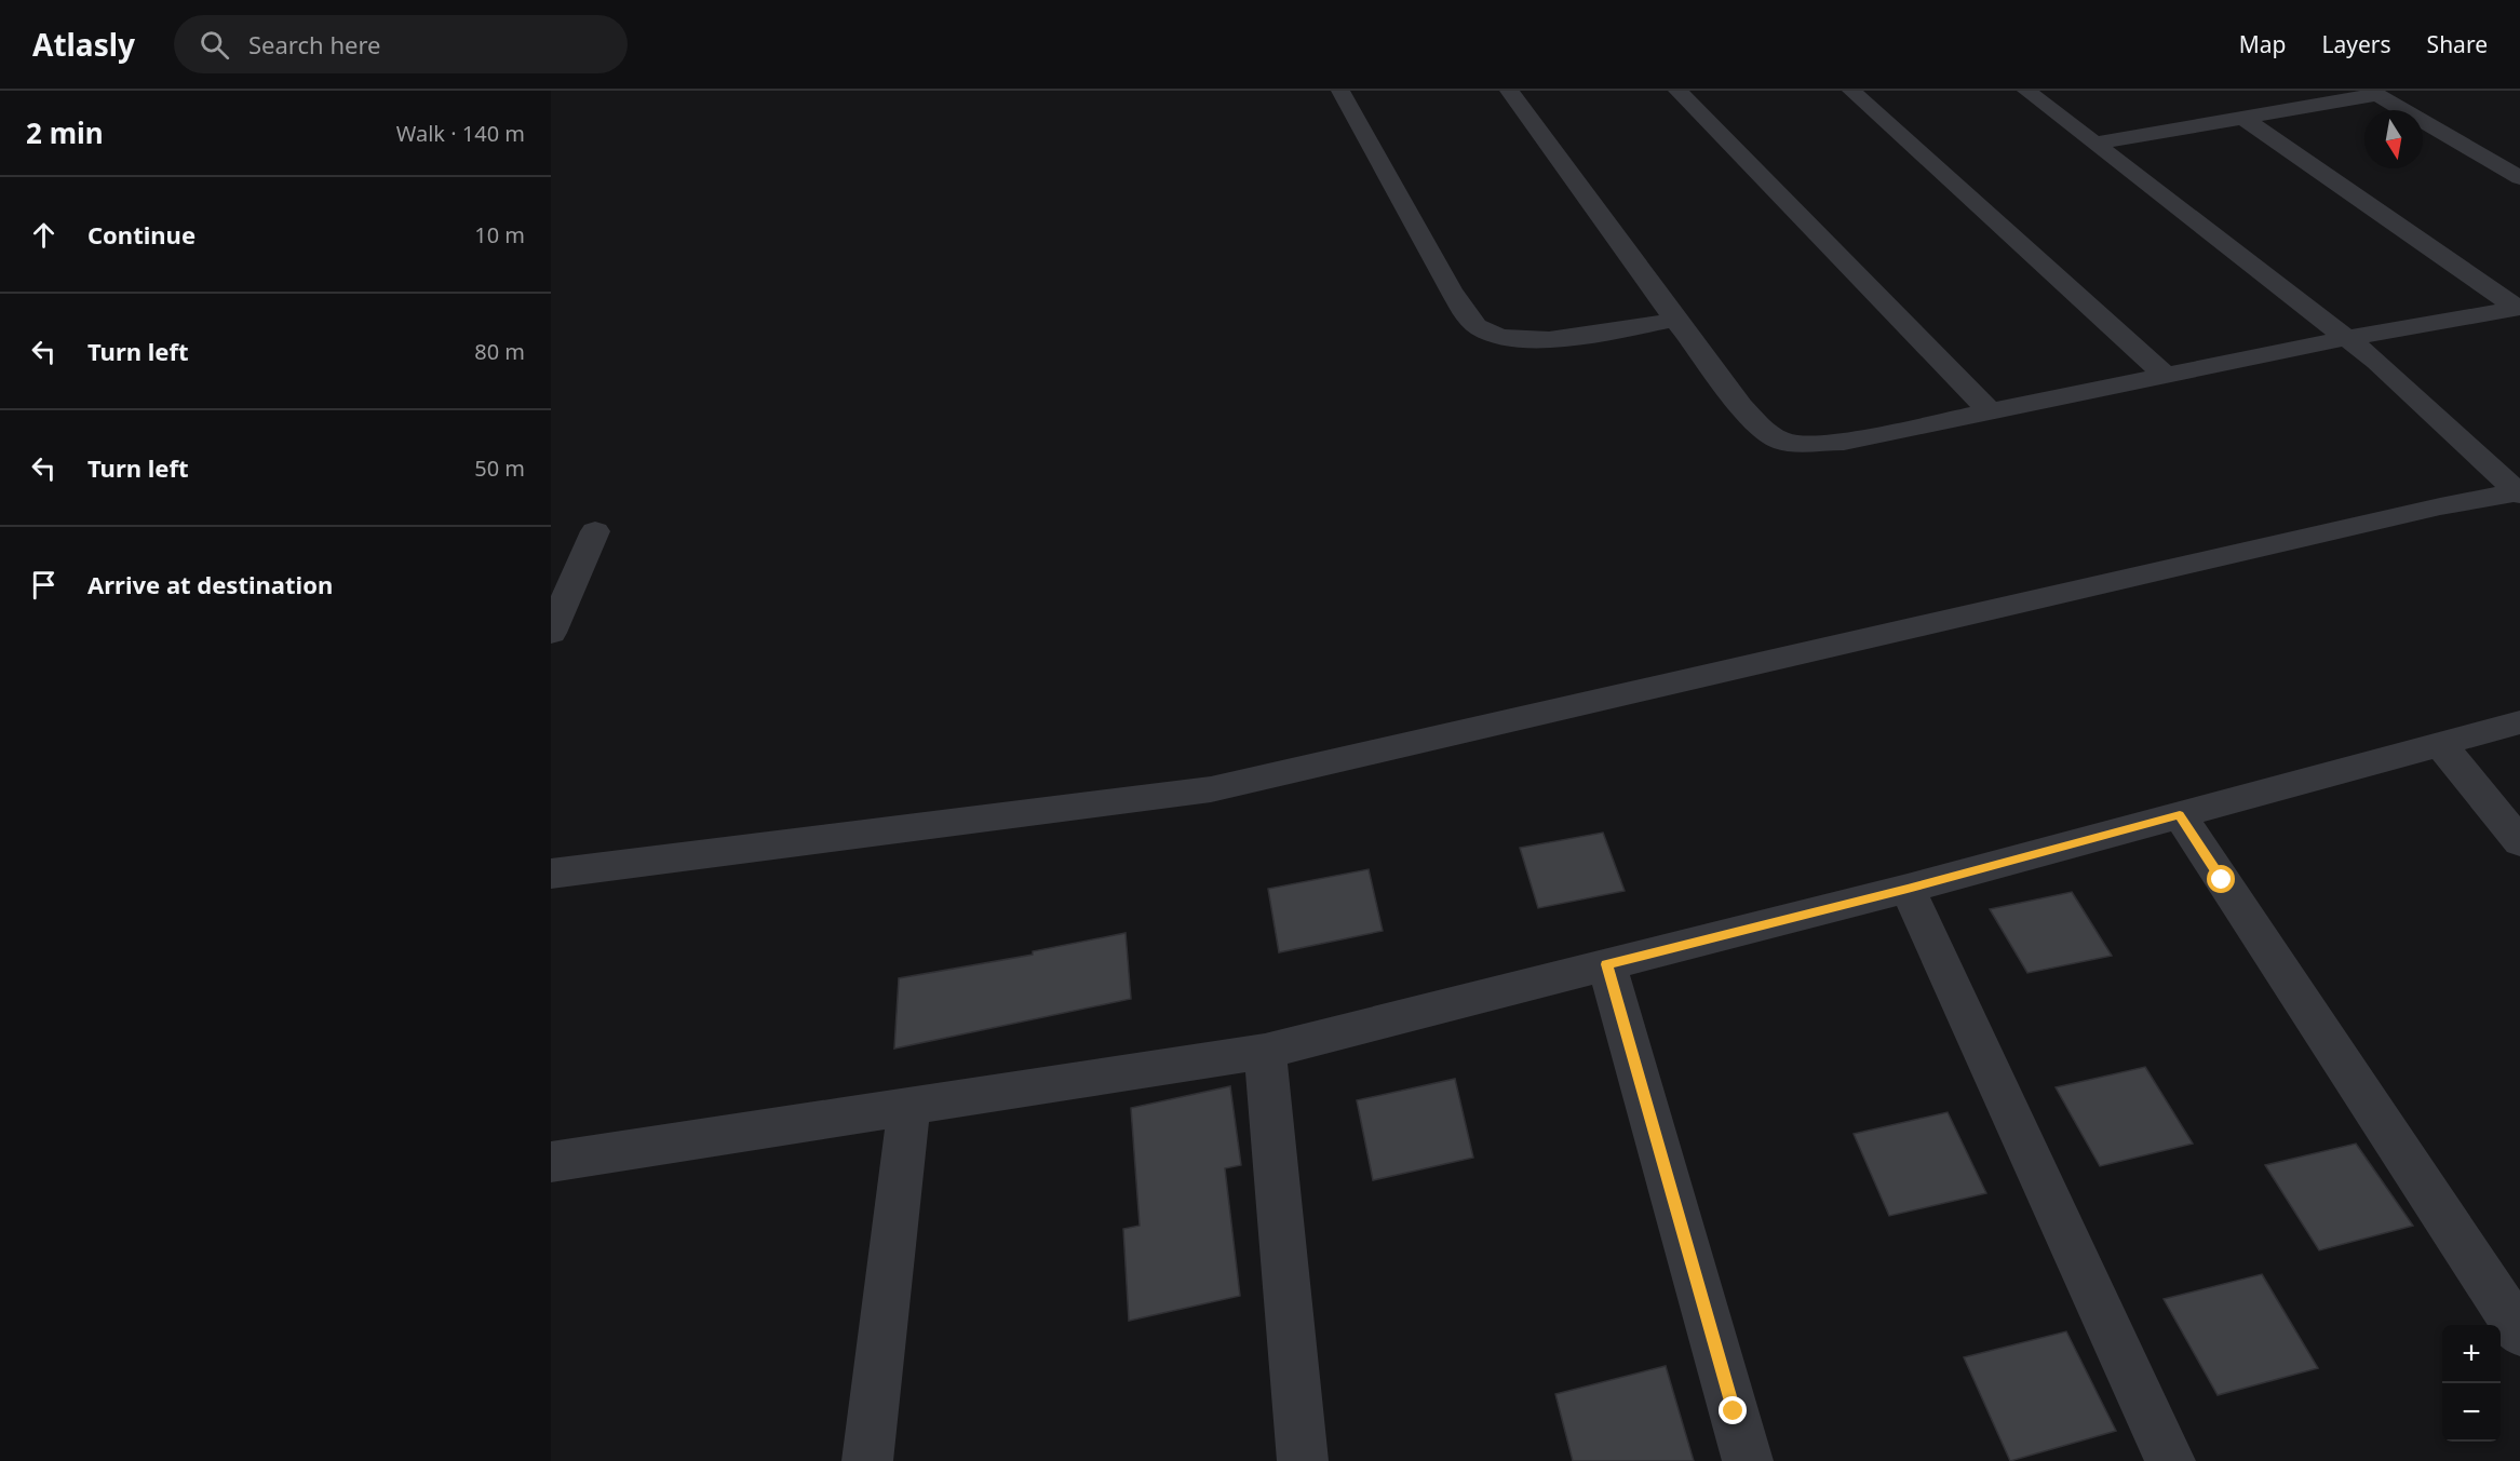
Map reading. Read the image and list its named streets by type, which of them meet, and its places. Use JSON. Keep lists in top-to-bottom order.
{
  "north": "bottom",
  "page": {
    "header": "Atlasly",
    "search": "Search here",
    "nav": ["Map", "Layers", "Share"],
    "heading": ["2 min", "Walk · 140 m"],
    "list": [
      ["Continue", "10 m"],
      ["Turn left", "80 m"],
      ["Turn left", "50 m"],
      "Arrive at destination"
    ],
    "map_buttons": ["+", "−"]
  }
}
